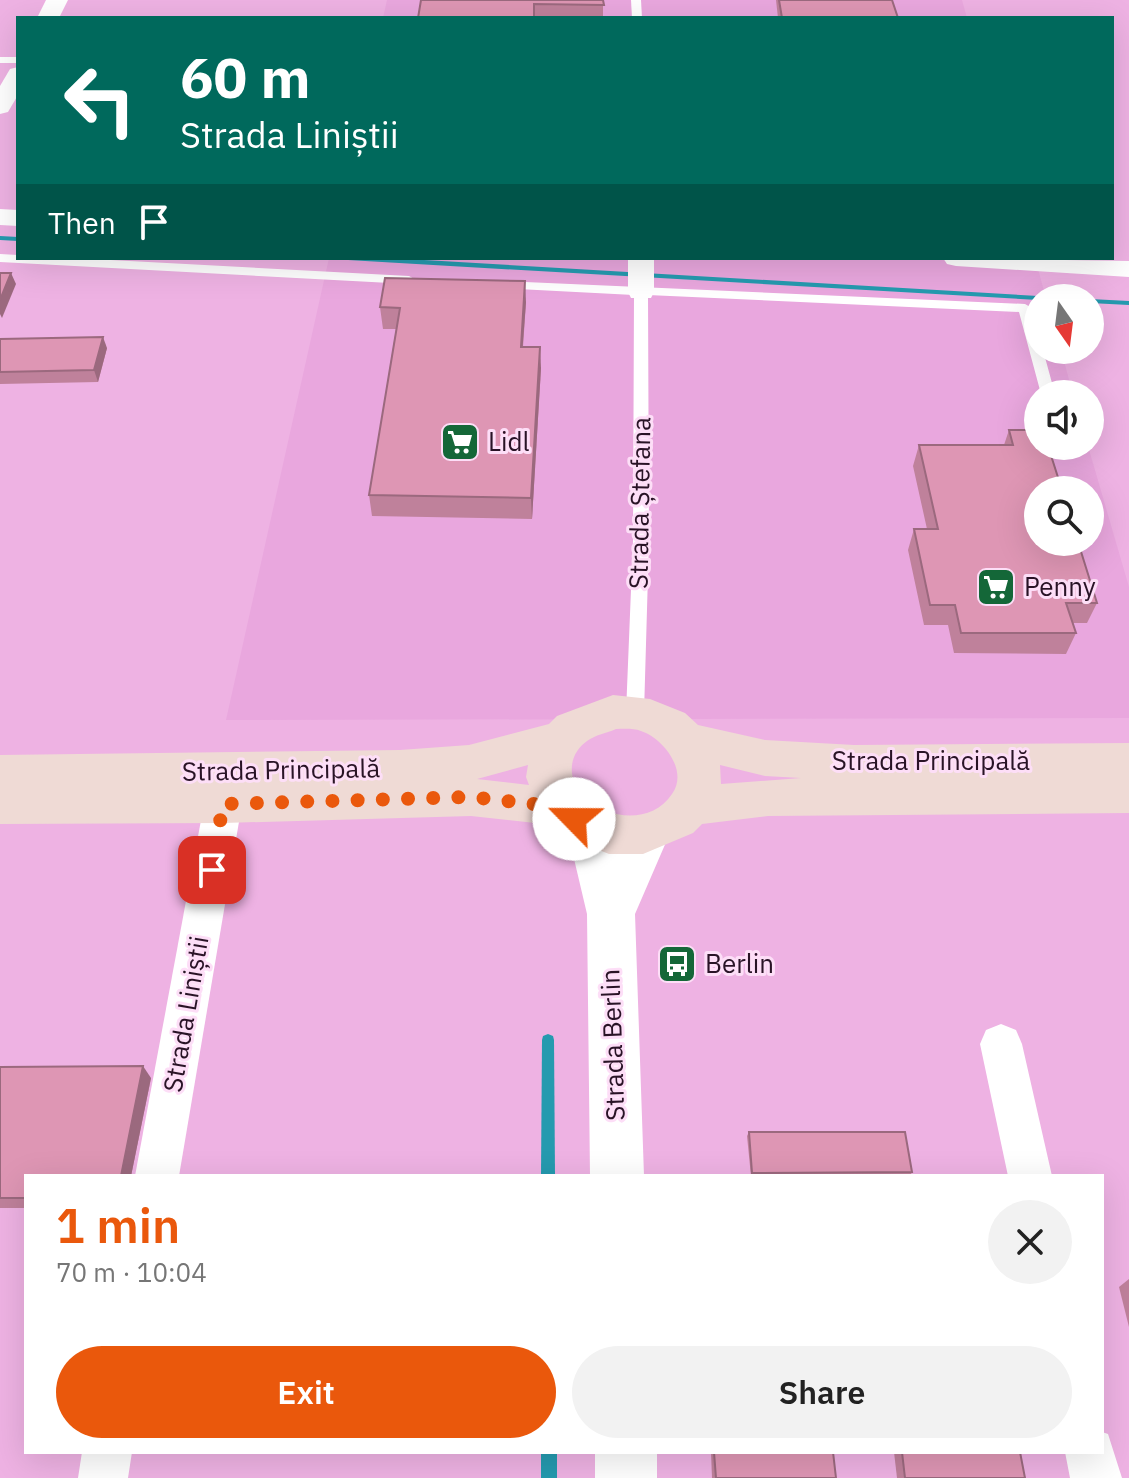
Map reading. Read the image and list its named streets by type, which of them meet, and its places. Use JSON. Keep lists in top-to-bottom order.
{
  "streets": {
    "main road": ["Strada Principală"],
    "street": ["Strada Liniștii", "Strada Berlin"],
    "lane": ["Strada Ștefana"]
  },
  "crossings": [
    ["Strada Ștefana", "Strada Principală"],
    ["Strada Ștefana", "Strada Berlin"],
    ["Strada Principală", "Strada Liniștii"],
    ["Strada Principală", "Strada Berlin"]
  ],
  "places": {
    "supermarket": ["Lidl", "Penny"],
    "bus stop": ["Berlin"]
  },
  "north": "bottom",
  "page": {
    "turn": ["60 m", "Strada Liniștii"],
    "then": "Then",
    "heading": ["1 min", "70 m · 10:04"],
    "buttons": ["Exit", "Share"]
  }
}
